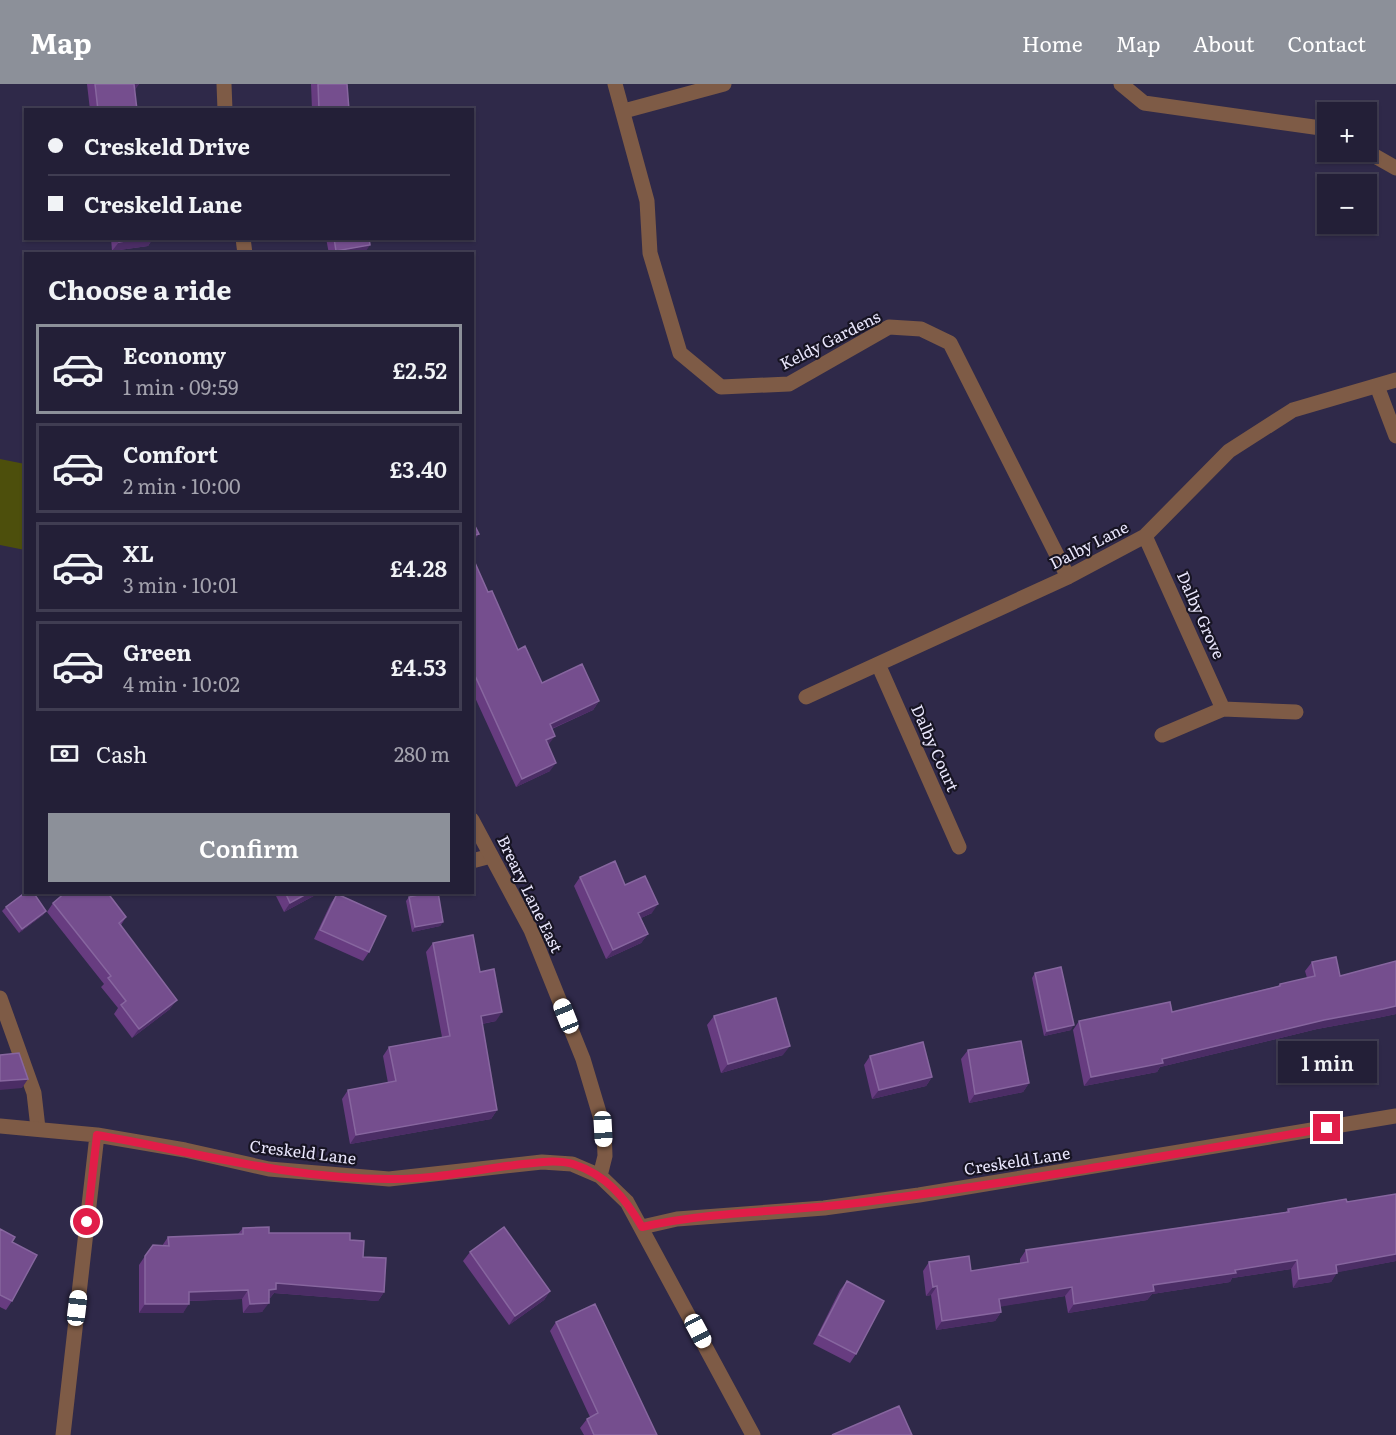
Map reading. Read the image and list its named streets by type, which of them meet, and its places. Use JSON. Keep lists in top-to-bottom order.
{
  "streets": {
    "street": [
      "Keldy Gardens",
      "Dalby Lane",
      "Dalby Grove",
      "Dalby Court",
      "Breary Lane East",
      "Creskeld Lane"
    ]
  },
  "crossings": [
    ["Keldy Gardens", "Dalby Lane"],
    ["Dalby Lane", "Dalby Grove"],
    ["Dalby Lane", "Dalby Court"],
    ["Breary Lane East", "Creskeld Lane"]
  ],
  "page": {
    "header": "Map",
    "nav": [
      "Home",
      "Map",
      "About",
      "Contact"
    ],
    "map_buttons": ["+", "−"],
    "banner": ["Creskeld Drive", "Creskeld Lane"],
    "heading": "Choose a ride",
    "list": [
      {
        "name": "Economy",
        "note": "1 min · 09:59",
        "value": "£2.52"
      },
      {
        "name": "Comfort",
        "note": "2 min · 10:00",
        "value": "£3.40"
      },
      {
        "name": "XL",
        "note": "3 min · 10:01",
        "value": "£4.28"
      },
      {
        "name": "Green",
        "note": "4 min · 10:02",
        "value": "£4.53"
      }
    ],
    "pay": ["Cash", "280 m"],
    "buttons": "Confirm",
    "bubble": "1 min"
  }
}
